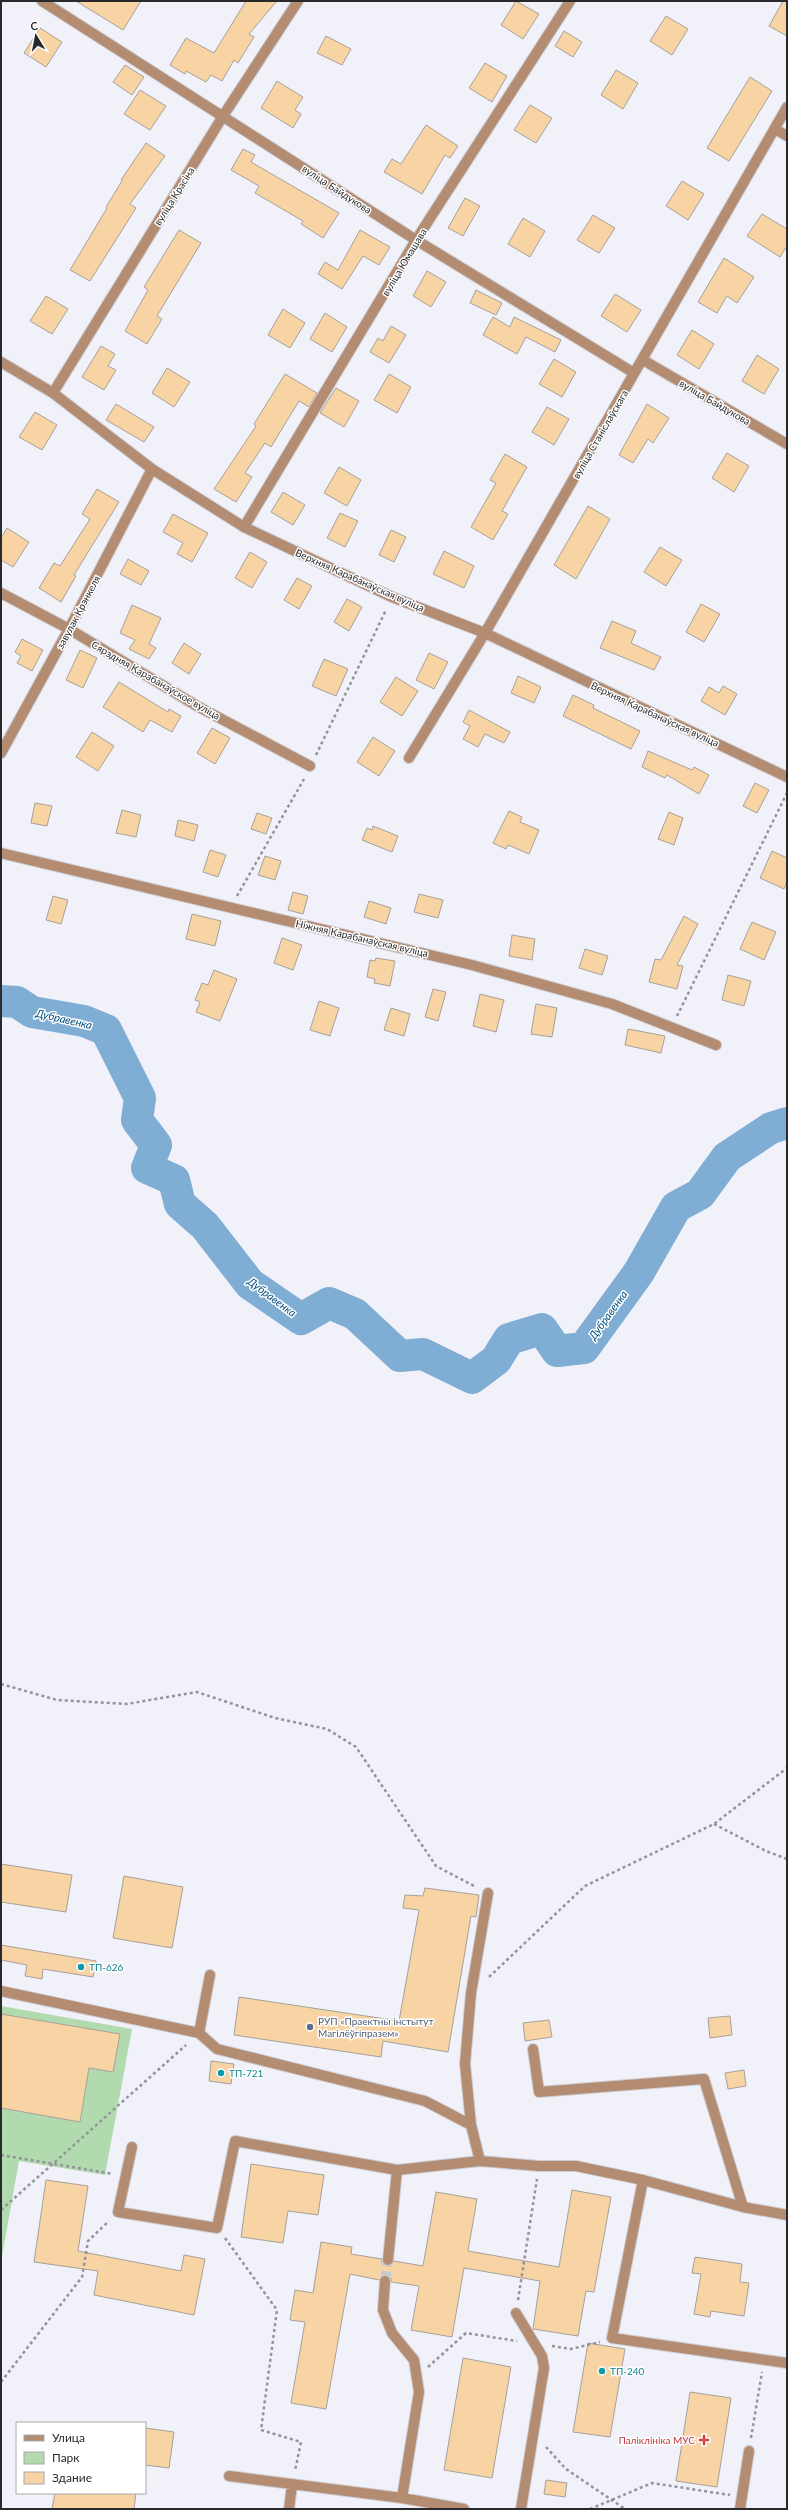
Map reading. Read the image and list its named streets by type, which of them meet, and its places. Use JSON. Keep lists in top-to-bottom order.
{
  "streets": {
    "street": [
      "вуліца Байдукова",
      "вуліца Красіна",
      "вуліца Юмашава",
      "вуліца Станіслаўскага",
      "Верхняя Карабанаўская вуліца",
      "завулак Крэнкеля",
      "Сярэдняя Карабанаўское вуліца",
      "Ніжняя Карабанаўская вуліца"
    ]
  },
  "crossings": [
    ["вуліца Байдукова", "вуліца Красіна"],
    ["вуліца Байдукова", "вуліца Юмашава"],
    ["вуліца Байдукова", "вуліца Станіслаўскага"],
    ["вуліца Красіна", "Верхняя Карабанаўская вуліца"],
    ["вуліца Юмашава", "Верхняя Карабанаўская вуліца"],
    ["вуліца Станіслаўскага", "Верхняя Карабанаўская вуліца"],
    ["Верхняя Карабанаўская вуліца", "завулак Крэнкеля"],
    ["завулак Крэнкеля", "Сярэдняя Карабанаўское вуліца"]
  ],
  "water": ["Дубравенка"],
  "places": {
    "other": [
      "ТП-626",
      "РУП «Праектны інстытут Магілёўгіпразем»",
      "ТП-721",
      "ТП-240"
    ],
    "health": ["Паліклініка МУС"]
  },
  "legend": ["Улица", "Парк", "Здание"],
  "north": "top"
}
